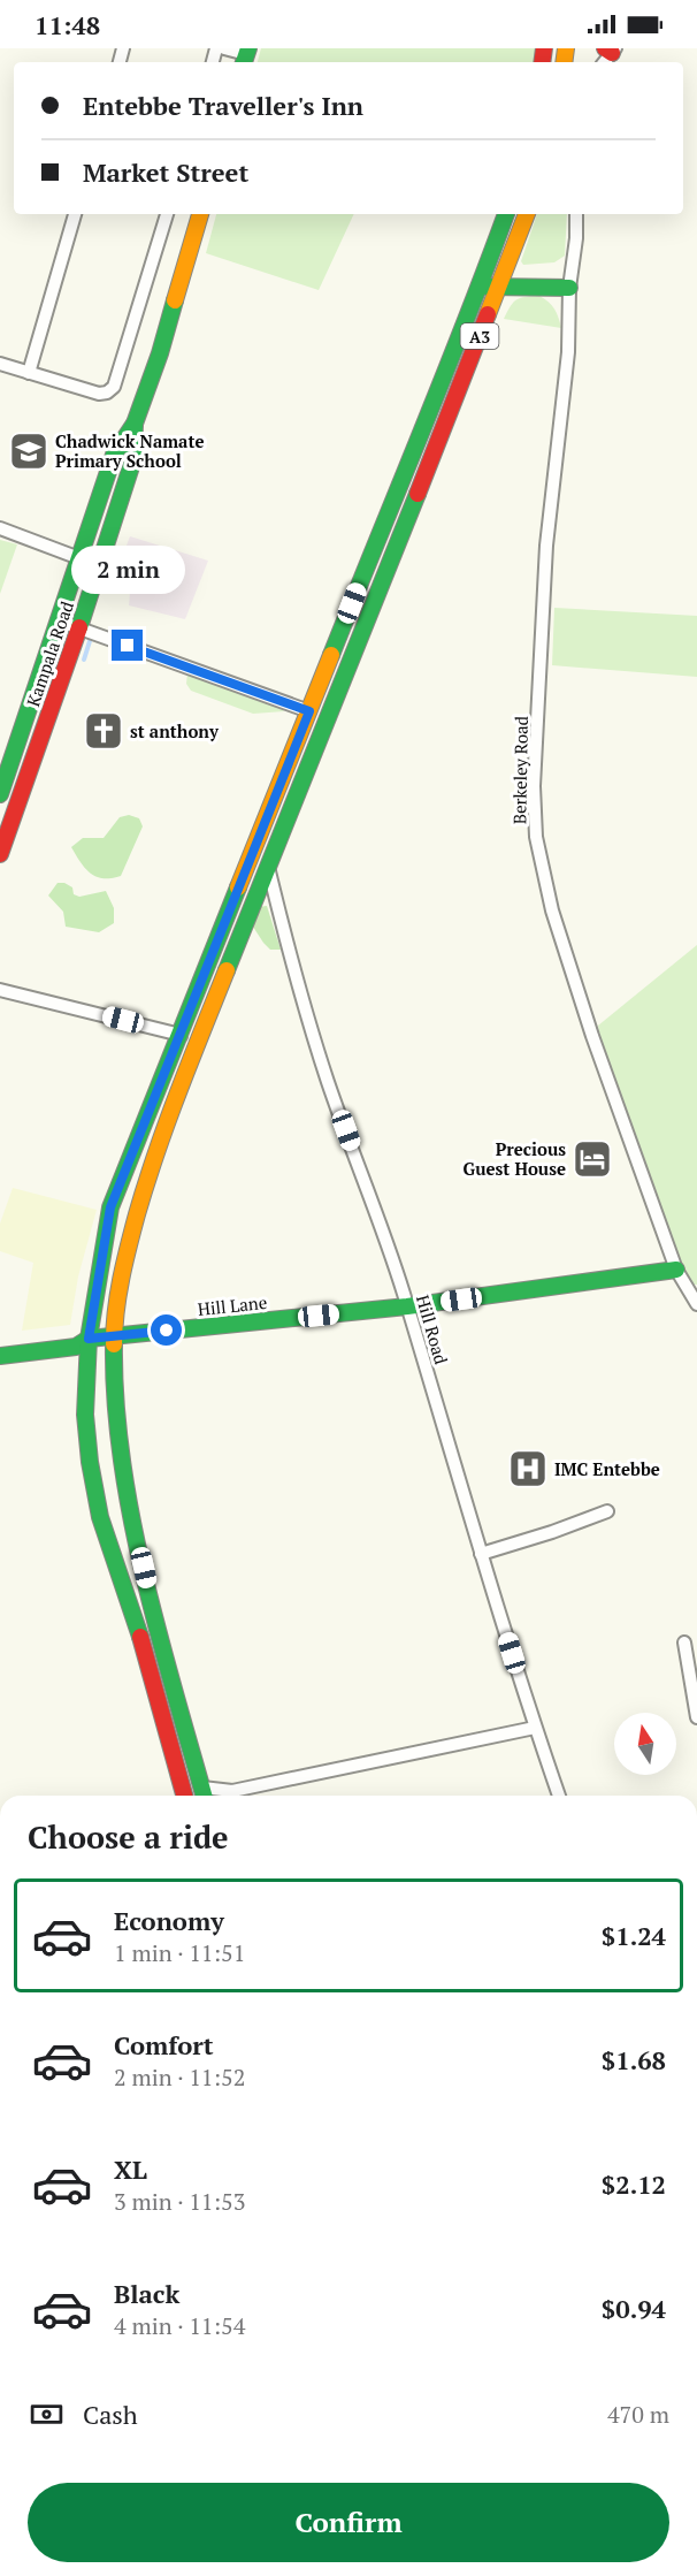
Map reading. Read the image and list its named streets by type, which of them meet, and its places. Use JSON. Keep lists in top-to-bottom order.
{
  "streets": {
    "main road": ["A3", "Kampala Road", "Hill Lane"],
    "street": ["Berkeley Road", "Hill Road"]
  },
  "crossings": [
    ["A3", "Hill Lane"],
    ["A3", "Hill Road"],
    ["Berkeley Road", "Hill Lane"],
    ["Hill Lane", "Hill Road"]
  ],
  "places": {
    "school or university": ["Chadwick Namate Primary School"],
    "church": ["st anthony"],
    "hotel": ["Precious Guest House"],
    "hospital": ["IMC Entebbe"]
  },
  "north": "top",
  "page": {
    "status": "11:48",
    "banner": ["Entebbe Traveller's Inn", "Market Street"],
    "bubble": "2 min",
    "heading": "Choose a ride",
    "list": [
      {
        "name": "Economy",
        "note": "1 min · 11:51",
        "value": "$1.24"
      },
      {
        "name": "Comfort",
        "note": "2 min · 11:52",
        "value": "$1.68"
      },
      {
        "name": "XL",
        "note": "3 min · 11:53",
        "value": "$2.12"
      },
      {
        "name": "Black",
        "note": "4 min · 11:54",
        "value": "$0.94"
      }
    ],
    "pay": ["Cash", "470 m"],
    "buttons": "Confirm"
  }
}
